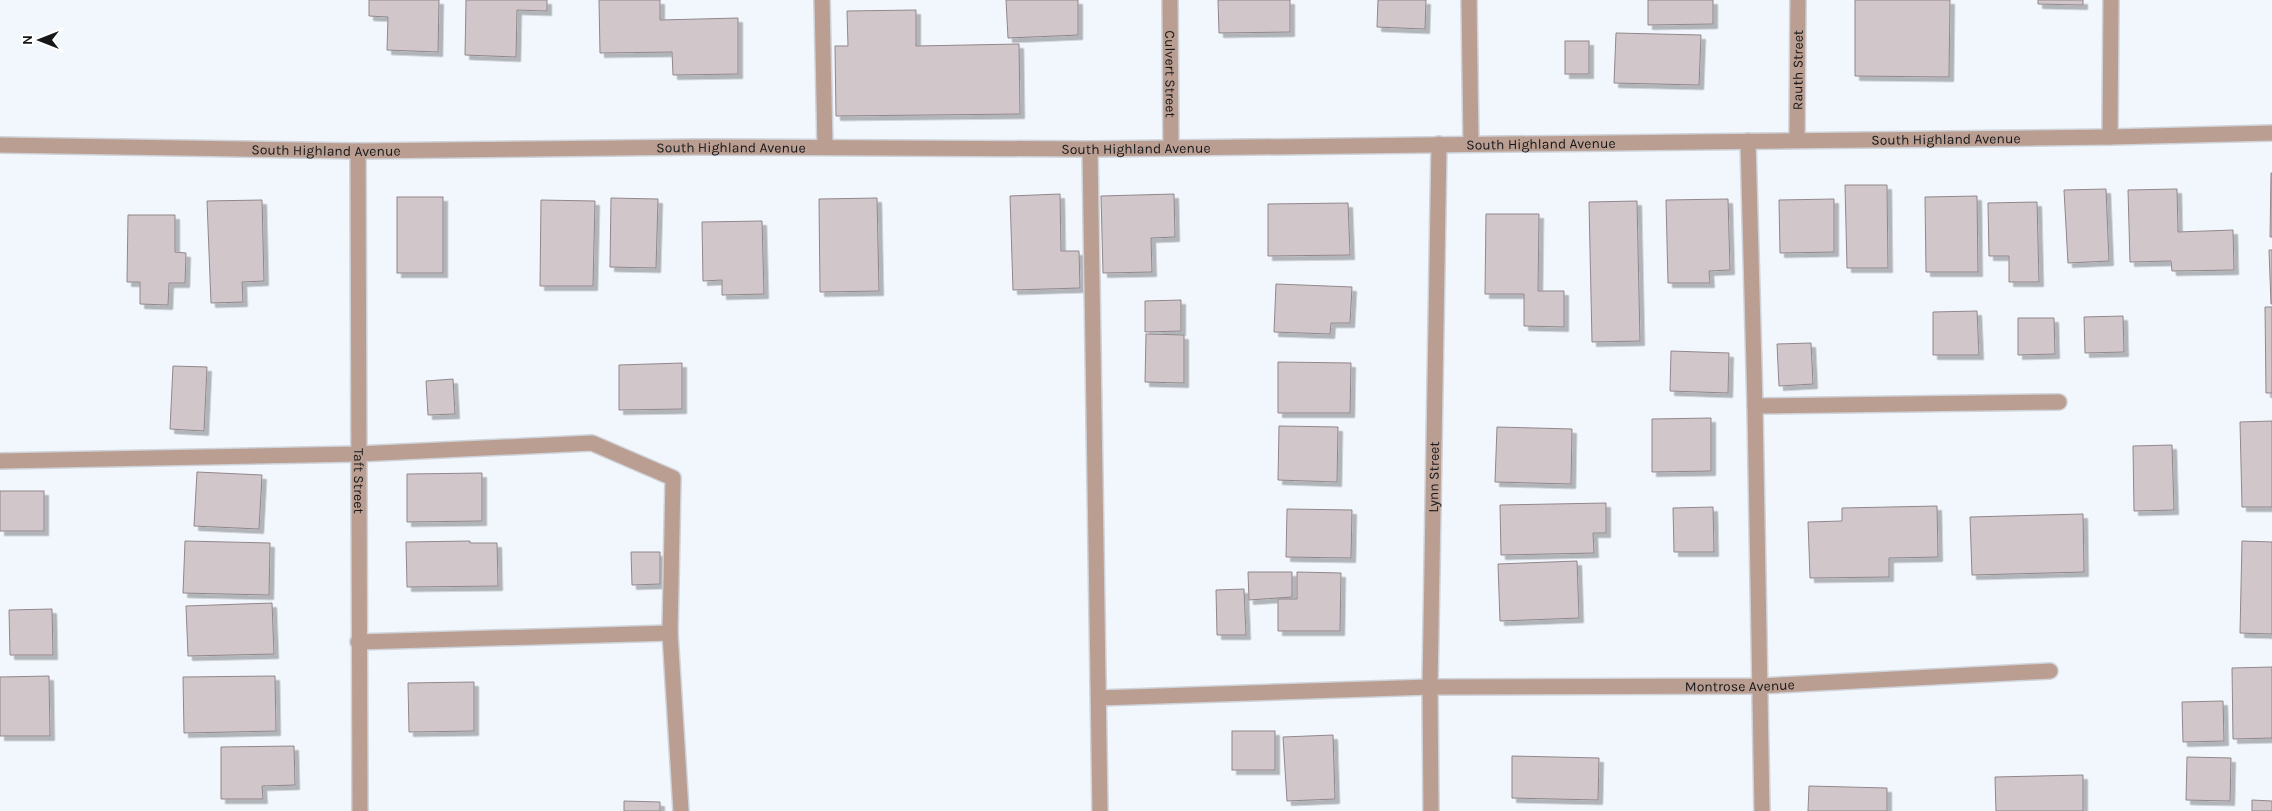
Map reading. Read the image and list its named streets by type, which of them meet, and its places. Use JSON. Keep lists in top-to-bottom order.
{
  "streets": {
    "street": [
      "Rauth Street",
      "Culvert Street",
      "South Highland Avenue",
      "Lynn Street",
      "Taft Street",
      "Montrose Avenue"
    ]
  },
  "crossings": [
    ["Rauth Street", "South Highland Avenue"],
    ["Culvert Street", "South Highland Avenue"],
    ["South Highland Avenue", "Lynn Street"],
    ["South Highland Avenue", "Taft Street"],
    ["Lynn Street", "Montrose Avenue"]
  ],
  "north": "left"
}
